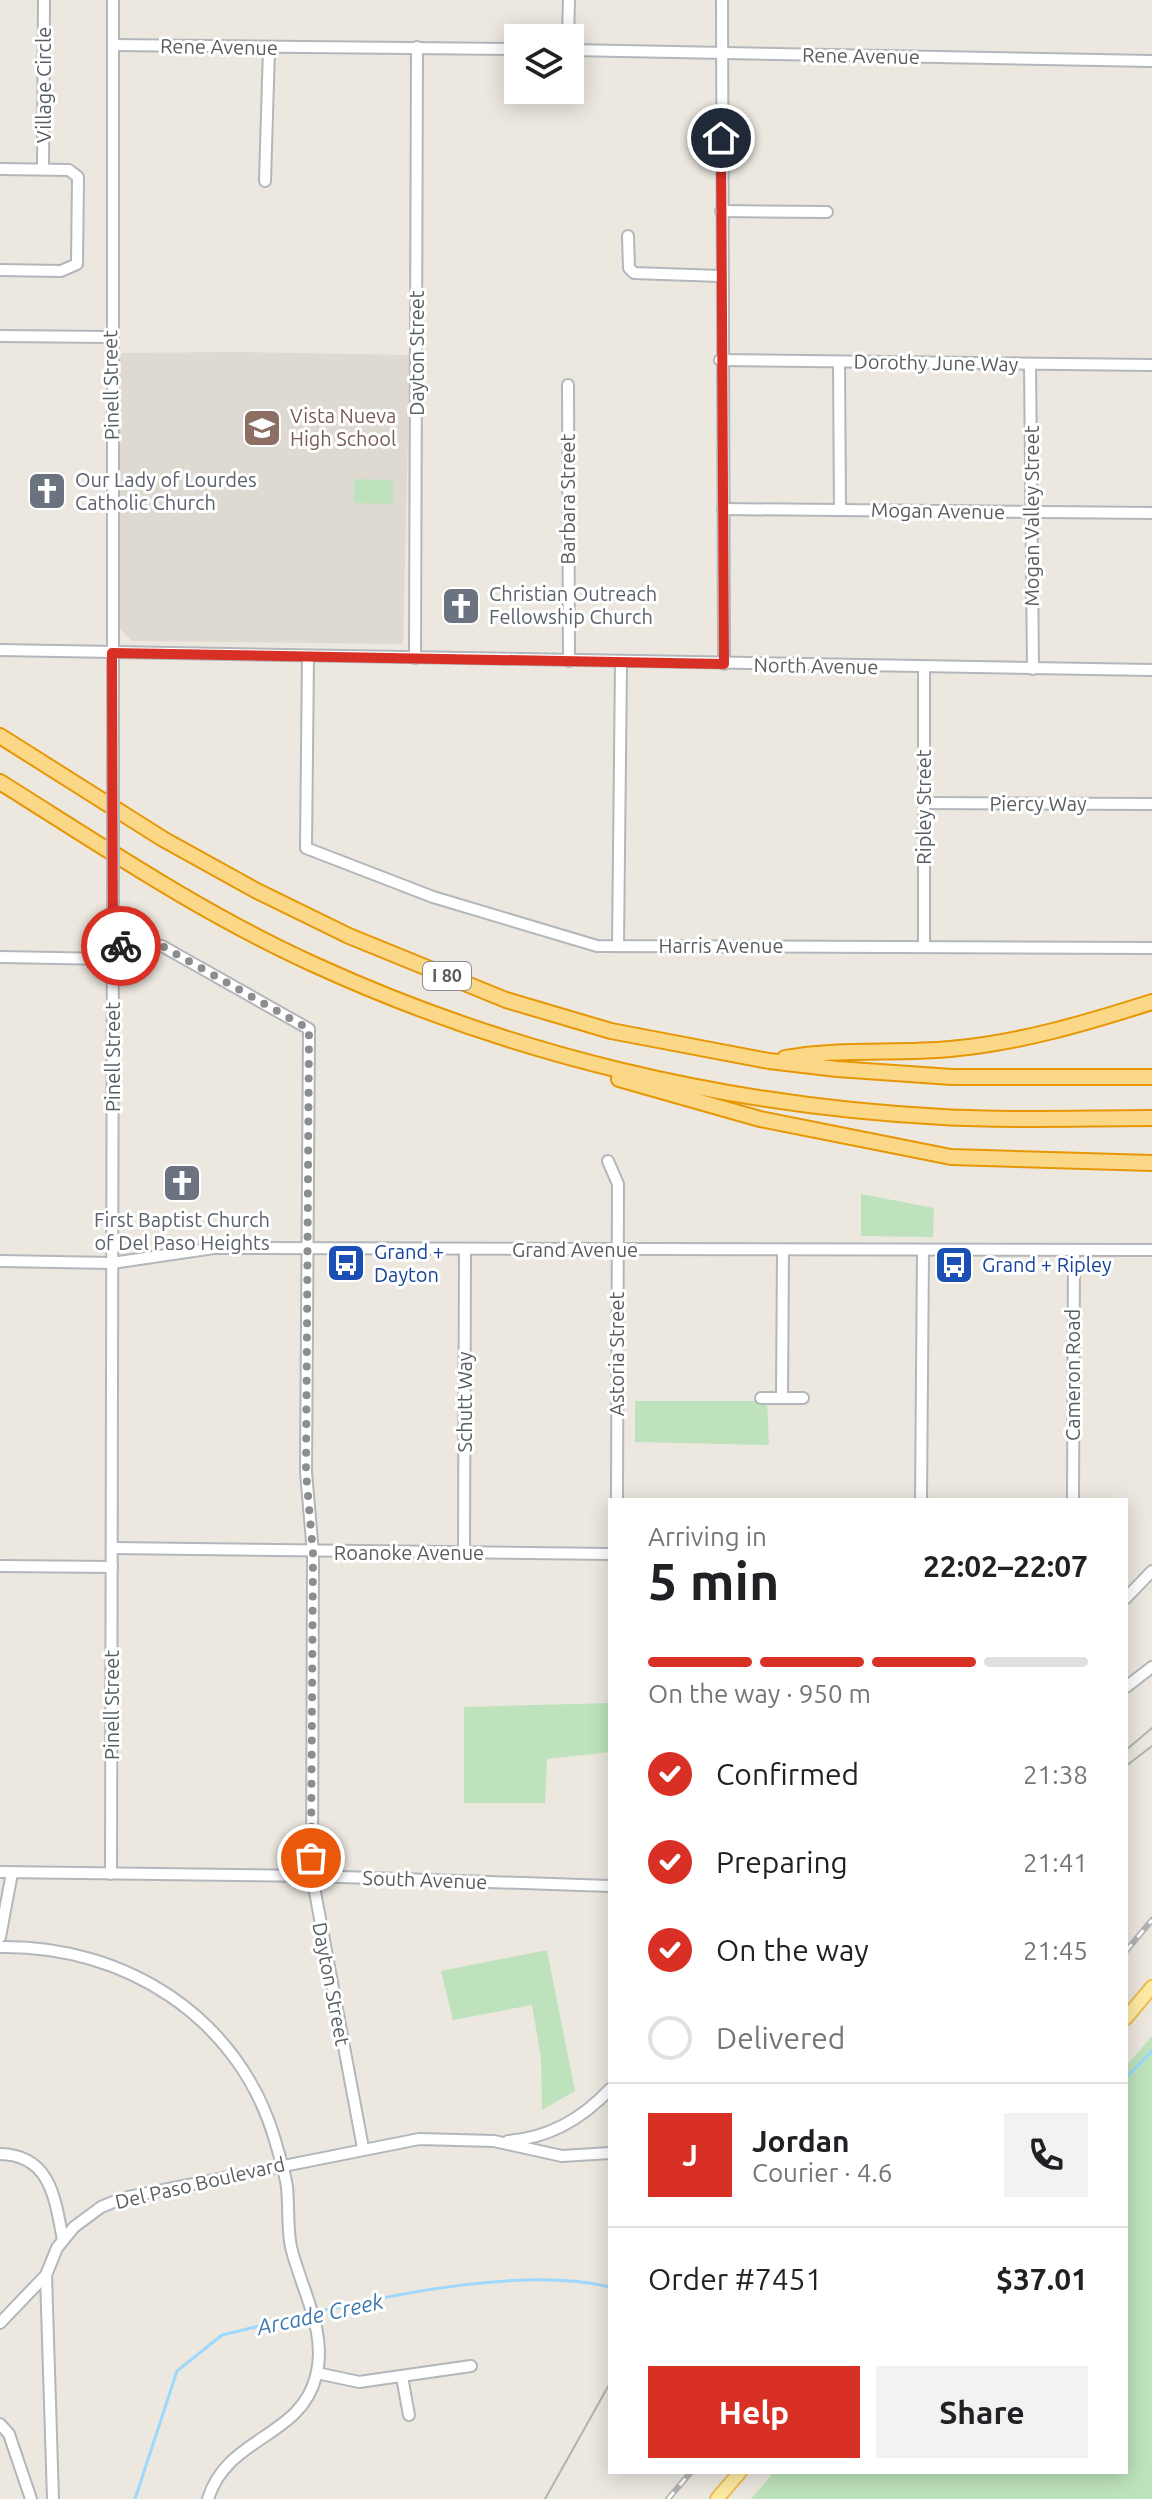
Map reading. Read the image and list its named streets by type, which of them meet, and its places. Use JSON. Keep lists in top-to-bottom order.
{
  "streets": {
    "highway": ["I 80"],
    "street": [
      "Rene Avenue",
      "Village Circle",
      "Dayton Street",
      "Dorothy June Way",
      "Pinell Street",
      "Barbara Street",
      "Mogan Avenue",
      "Mogan Valley Street",
      "North Avenue",
      "Piercy Way",
      "Ripley Street",
      "Harris Avenue",
      "Grand Avenue",
      "Astoria Street",
      "Cameron Road",
      "Schutt Way",
      "Roanoke Avenue",
      "South Avenue",
      "Del Paso Boulevard"
    ]
  },
  "crossings": [
    ["Rene Avenue", "Dayton Street"],
    ["Rene Avenue", "Pinell Street"],
    ["Dayton Street", "Pinell Street"],
    ["Dayton Street", "North Avenue"],
    ["Dayton Street", "Grand Avenue"],
    ["Dayton Street", "Roanoke Avenue"],
    ["Dayton Street", "South Avenue"],
    ["Dayton Street", "Del Paso Boulevard"],
    ["Dorothy June Way", "Mogan Valley Street"],
    ["Pinell Street", "North Avenue"],
    ["Pinell Street", "Grand Avenue"],
    ["Pinell Street", "Roanoke Avenue"],
    ["Pinell Street", "South Avenue"],
    ["Barbara Street", "North Avenue"],
    ["Mogan Avenue", "Mogan Valley Street"],
    ["Mogan Valley Street", "North Avenue"],
    ["North Avenue", "Ripley Street"],
    ["North Avenue", "Harris Avenue"],
    ["Piercy Way", "Ripley Street"],
    ["Ripley Street", "Harris Avenue"],
    ["Grand Avenue", "Astoria Street"],
    ["Grand Avenue", "Cameron Road"],
    ["Grand Avenue", "Schutt Way"],
    ["Schutt Way", "Roanoke Avenue"]
  ],
  "water": ["Arcade Creek"],
  "places": {
    "school or university": ["Vista Nueva High School"],
    "church": ["Our Lady of Lourdes Catholic Church", "Christian Outreach Fellowship Church", "First Baptist Church of Del Paso Heights"],
    "bus stop": ["Grand + Dayton", "Grand + Ripley"]
  },
  "page": {
    "heading": ["5 min", "Arriving in", "22:02–22:07"],
    "panel": [
      "Jordan",
      "Courier · 4.6",
      "Order #7451",
      "$37.01"
    ],
    "bar": "On the way · 950 m",
    "list": [
      ["Confirmed", "21:38"],
      ["Preparing", "21:41"],
      ["On the way", "21:45"],
      "Delivered"
    ],
    "round": "J",
    "buttons": ["Help", "Share"]
  }
}
